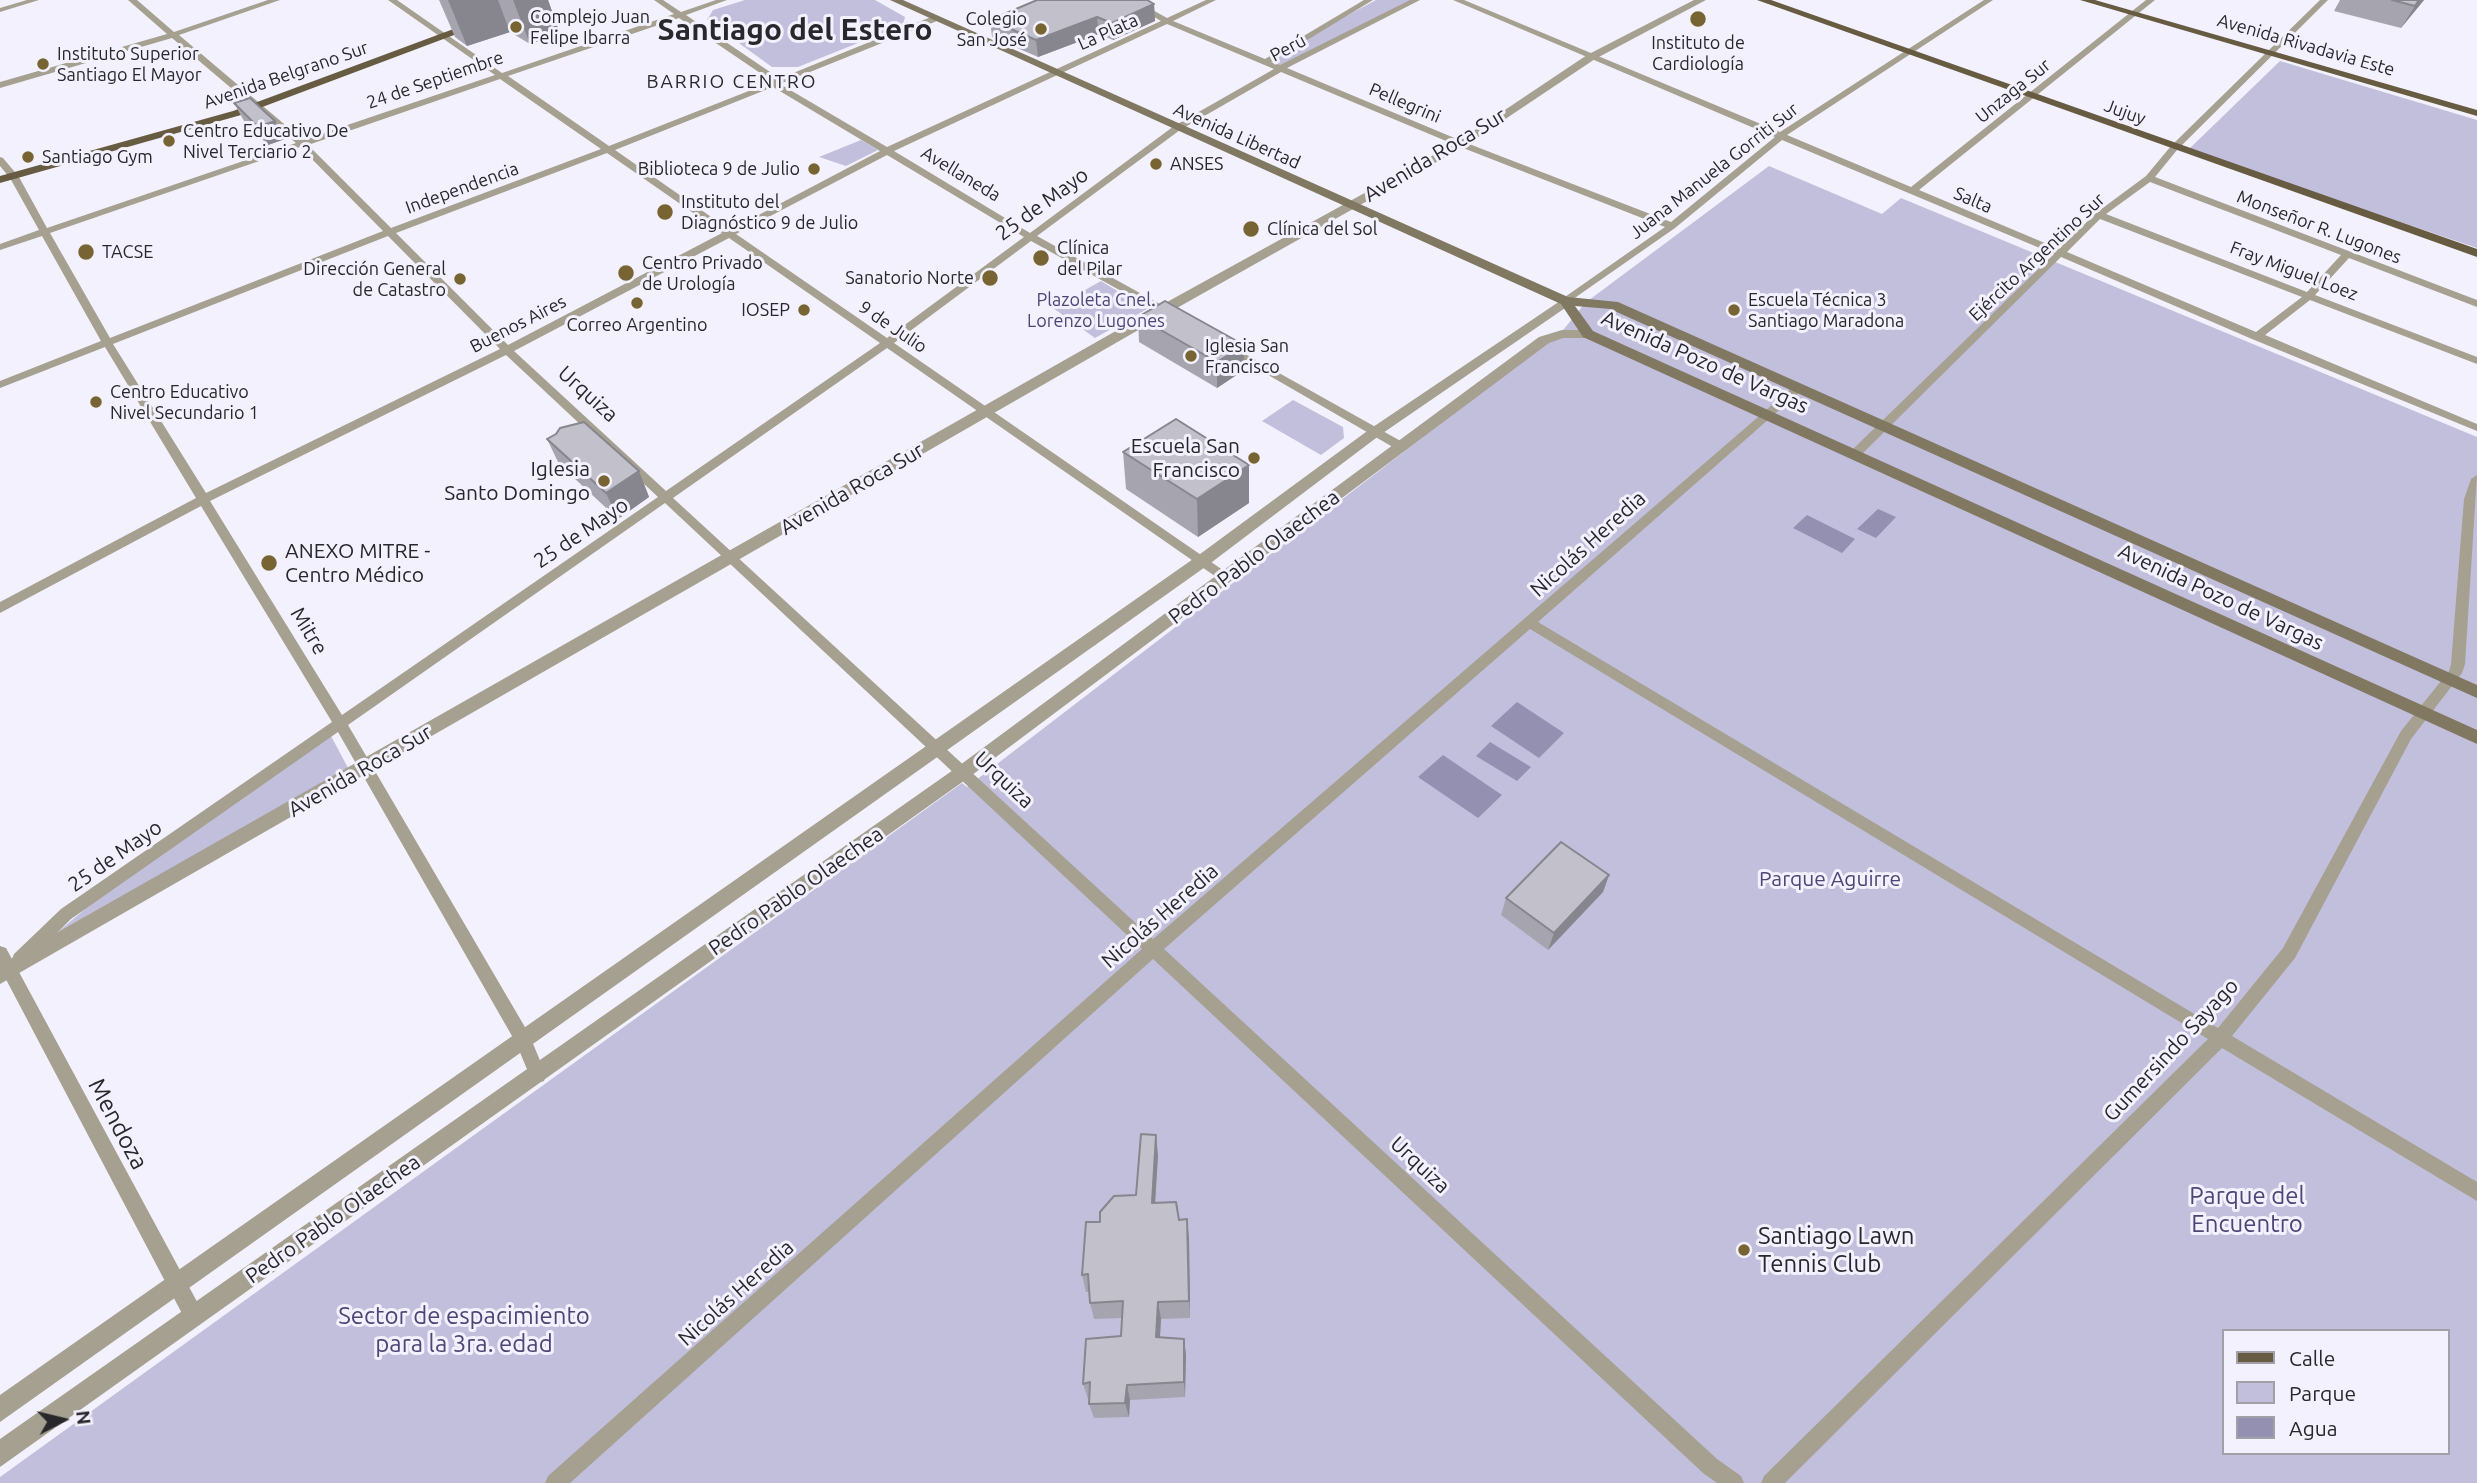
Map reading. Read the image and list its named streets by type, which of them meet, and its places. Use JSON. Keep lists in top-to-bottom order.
{
  "streets": {
    "main road": [
      "Avenida Rivadavia Este",
      "Avenida Belgrano Sur",
      "Jujuy",
      "Avenida Libertad",
      "Avenida Pozo de Vargas"
    ],
    "street": [
      "La Plata",
      "Perú",
      "24 de Septiembre",
      "Unzaga Sur",
      "Pellegrini",
      "Avenida Roca Sur",
      "Juana Manuela Gorriti Sur",
      "Avellaneda",
      "Independencia",
      "Salta",
      "25 de Mayo",
      "Monseñor R. Lugones",
      "Ejército Argentino Sur",
      "Fray Miguel Loez",
      "Buenos Aires",
      "9 de Julio",
      "Urquiza",
      "Nicolás Heredia",
      "Pedro Pablo Olaechea",
      "Mitre",
      "Gumersindo Sayago",
      "Mendoza"
    ]
  },
  "crossings": [
    ["La Plata", "Pellegrini"],
    ["La Plata", "Avenida Libertad"],
    ["La Plata", "Buenos Aires"],
    ["Avenida Rivadavia Este", "Unzaga Sur"],
    ["Avenida Rivadavia Este", "Ejército Argentino Sur"],
    ["Perú", "Pellegrini"],
    ["Perú", "Avenida Libertad"],
    ["Perú", "25 de Mayo"],
    ["Avenida Belgrano Sur", "9 de Julio"],
    ["Avenida Belgrano Sur", "Urquiza"],
    ["Avenida Belgrano Sur", "Mitre"],
    ["24 de Septiembre", "Avellaneda"],
    ["24 de Septiembre", "9 de Julio"],
    ["24 de Septiembre", "Urquiza"],
    ["24 de Septiembre", "Mitre"],
    ["Unzaga Sur", "Jujuy"],
    ["Unzaga Sur", "Salta"],
    ["Pellegrini", "Avenida Roca Sur"],
    ["Pellegrini", "Juana Manuela Gorriti Sur"],
    ["Jujuy", "Juana Manuela Gorriti Sur"],
    ["Jujuy", "Ejército Argentino Sur"],
    ["Avenida Libertad", "Avenida Roca Sur"],
    ["Avenida Libertad", "Juana Manuela Gorriti Sur"],
    ["Avenida Libertad", "Independencia"],
    ["Avenida Libertad", "25 de Mayo"],
    ["Avenida Libertad", "Buenos Aires"],
    ["Avenida Libertad", "Avenida Pozo de Vargas"],
    ["Avenida Libertad", "Pedro Pablo Olaechea"],
    ["Avenida Roca Sur", "Avellaneda"],
    ["Avenida Roca Sur", "Salta"],
    ["Avenida Roca Sur", "25 de Mayo"],
    ["Avenida Roca Sur", "9 de Julio"],
    ["Avenida Roca Sur", "Urquiza"],
    ["Avenida Roca Sur", "Mitre"],
    ["Avenida Roca Sur", "Mendoza"],
    ["Juana Manuela Gorriti Sur", "Salta"],
    ["Juana Manuela Gorriti Sur", "Avenida Pozo de Vargas"],
    ["Juana Manuela Gorriti Sur", "Pedro Pablo Olaechea"],
    ["Avellaneda", "Independencia"],
    ["Avellaneda", "25 de Mayo"],
    ["Avellaneda", "Buenos Aires"],
    ["Independencia", "9 de Julio"],
    ["Independencia", "Urquiza"],
    ["Independencia", "Mitre"],
    ["Salta", "Ejército Argentino Sur"],
    ["25 de Mayo", "9 de Julio"],
    ["25 de Mayo", "Urquiza"],
    ["25 de Mayo", "Mitre"],
    ["25 de Mayo", "Mendoza"],
    ["Monseñor R. Lugones", "Ejército Argentino Sur"],
    ["Ejército Argentino Sur", "Fray Miguel Loez"],
    ["Ejército Argentino Sur", "Avenida Pozo de Vargas"],
    ["Buenos Aires", "9 de Julio"],
    ["Buenos Aires", "Urquiza"],
    ["Buenos Aires", "Mitre"],
    ["9 de Julio", "Pedro Pablo Olaechea"],
    ["Avenida Pozo de Vargas", "Nicolás Heredia"],
    ["Avenida Pozo de Vargas", "Pedro Pablo Olaechea"],
    ["Avenida Pozo de Vargas", "Gumersindo Sayago"],
    ["Urquiza", "Nicolás Heredia"],
    ["Urquiza", "Pedro Pablo Olaechea"],
    ["Pedro Pablo Olaechea", "Mitre"],
    ["Pedro Pablo Olaechea", "Mendoza"]
  ],
  "districts": ["Santiago del Estero", "BARRIO CENTRO"],
  "parks": [
    "Plazoleta Cnel. Lorenzo Lugones",
    "Parque Aguirre",
    "Parque del Encuentro",
    "Sector de espacimiento para la 3ra. edad"
  ],
  "places": [
    "Instituto de Cardiología",
    "Complejo Juan Felipe Ibarra",
    "Colegio San José",
    "Instituto Superior Santiago El Mayor",
    "Centro Educativo De Nivel Terciario 2",
    "Santiago Gym",
    "ANSES",
    "Biblioteca 9 de Julio",
    "Instituto del Diagnóstico 9 de Julio",
    "Clínica del Sol",
    "TACSE",
    "Clínica del Pilar",
    "Centro Privado de Urología",
    "Sanatorio Norte",
    "Dirección General de Catastro",
    "Correo Argentino",
    "IOSEP",
    "Escuela Técnica 3 Santiago Maradona",
    "Iglesia San Francisco",
    "Centro Educativo Nivel Secundario 1",
    "Escuela San Francisco",
    "Iglesia Santo Domingo",
    "ANEXO MITRE - Centro Médico",
    "Santiago Lawn Tennis Club"
  ],
  "legend": ["Calle", "Parque", "Agua"],
  "north": "right"
}
